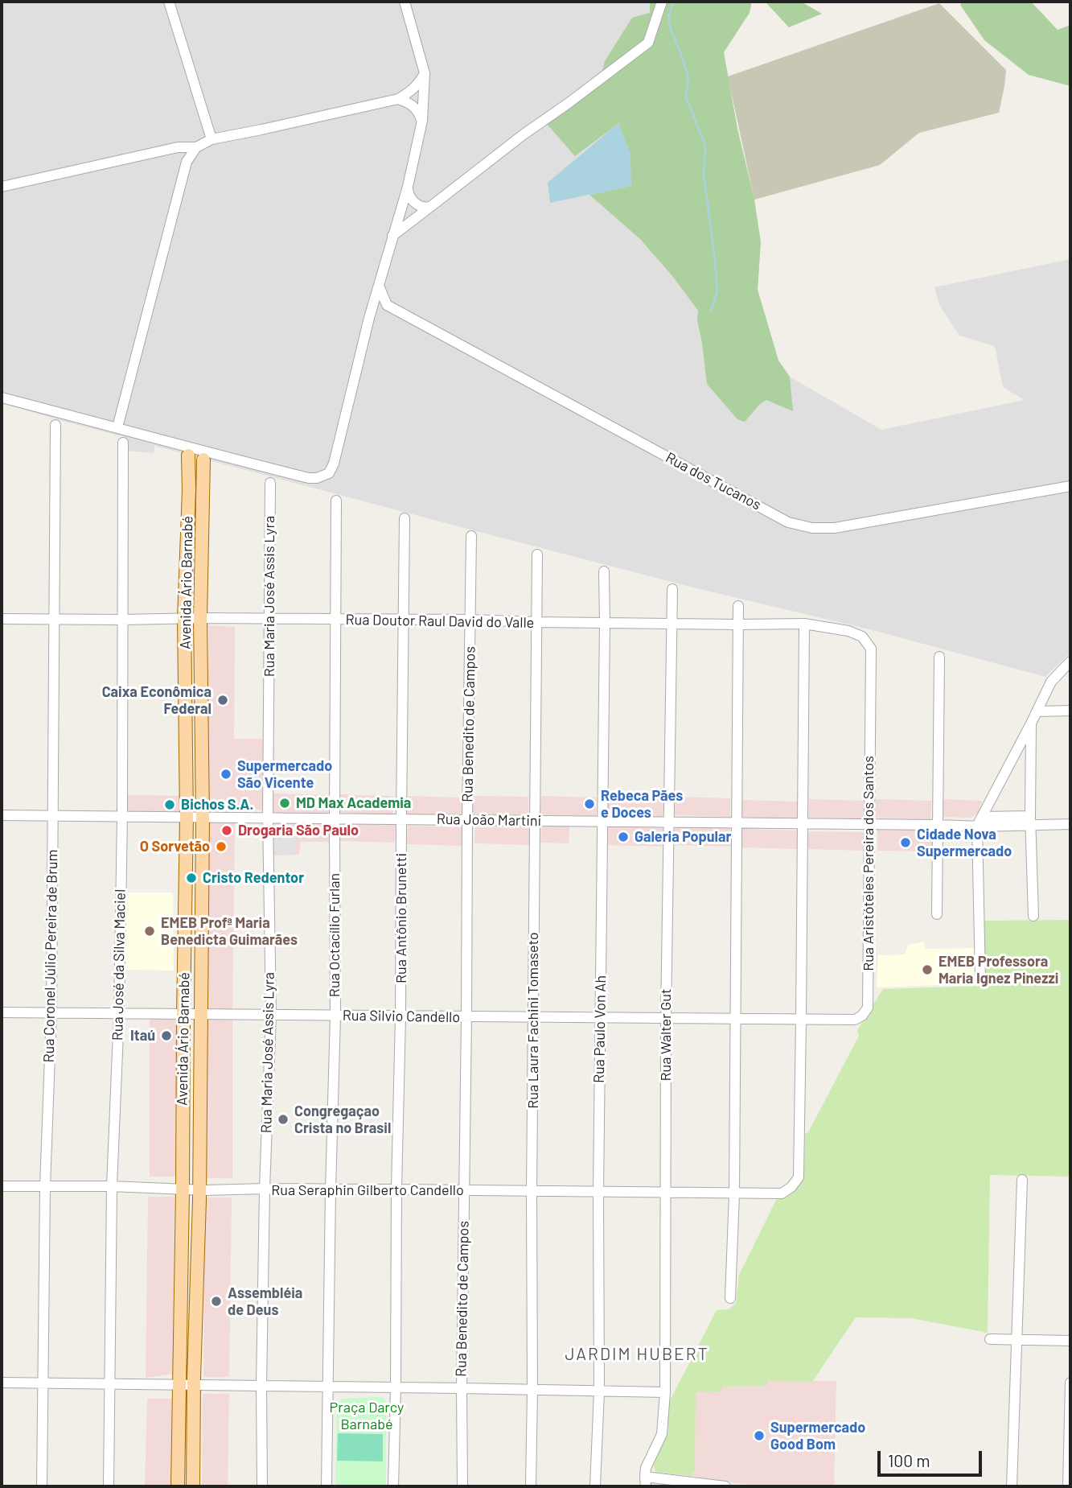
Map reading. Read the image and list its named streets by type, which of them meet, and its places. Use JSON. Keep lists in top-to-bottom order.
{
  "streets": {
    "main road": ["Avenida Ário Barnabé"],
    "street": [
      "Rua dos Tucanos",
      "Rua Maria José Assis Lyra",
      "Rua Doutor Raul David do Valle",
      "Rua Benedito de Campos",
      "Rua João Martini",
      "Rua Aristóteles Pereira dos Santos",
      "Rua Antônio Brunetti",
      "Rua Octacílio Furlan",
      "Rua Coronel Júlio Pereira de Brum",
      "Rua José da Silva Maciel",
      "Rua Silvio Candello",
      "Rua Laura Fachini Tomaseto",
      "Rua Paulo Von Ah",
      "Rua Walter Gut",
      "Rua Seraphin Gilberto Candello"
    ]
  },
  "crossings": [
    ["Avenida Ário Barnabé", "Rua Doutor Raul David do Valle"],
    ["Avenida Ário Barnabé", "Rua João Martini"],
    ["Avenida Ário Barnabé", "Rua Silvio Candello"],
    ["Avenida Ário Barnabé", "Rua Seraphin Gilberto Candello"],
    ["Rua Maria José Assis Lyra", "Rua Doutor Raul David do Valle"],
    ["Rua Maria José Assis Lyra", "Rua João Martini"],
    ["Rua Maria José Assis Lyra", "Rua Silvio Candello"],
    ["Rua Maria José Assis Lyra", "Rua Seraphin Gilberto Candello"],
    ["Rua Doutor Raul David do Valle", "Rua Benedito de Campos"],
    ["Rua Doutor Raul David do Valle", "Rua Aristóteles Pereira dos Santos"],
    ["Rua Doutor Raul David do Valle", "Rua Antônio Brunetti"],
    ["Rua Doutor Raul David do Valle", "Rua Octacílio Furlan"],
    ["Rua Doutor Raul David do Valle", "Rua Coronel Júlio Pereira de Brum"],
    ["Rua Doutor Raul David do Valle", "Rua José da Silva Maciel"],
    ["Rua Doutor Raul David do Valle", "Rua Laura Fachini Tomaseto"],
    ["Rua Doutor Raul David do Valle", "Rua Paulo Von Ah"],
    ["Rua Doutor Raul David do Valle", "Rua Walter Gut"],
    ["Rua Doutor Raul David do Valle", "Rua Seraphin Gilberto Candello"],
    ["Rua Benedito de Campos", "Rua João Martini"],
    ["Rua Benedito de Campos", "Rua Silvio Candello"],
    ["Rua Benedito de Campos", "Rua Seraphin Gilberto Candello"],
    ["Rua João Martini", "Rua Aristóteles Pereira dos Santos"],
    ["Rua João Martini", "Rua Antônio Brunetti"],
    ["Rua João Martini", "Rua Octacílio Furlan"],
    ["Rua João Martini", "Rua Coronel Júlio Pereira de Brum"],
    ["Rua João Martini", "Rua José da Silva Maciel"],
    ["Rua João Martini", "Rua Laura Fachini Tomaseto"],
    ["Rua João Martini", "Rua Paulo Von Ah"],
    ["Rua João Martini", "Rua Walter Gut"],
    ["Rua João Martini", "Rua Seraphin Gilberto Candello"],
    ["Rua Aristóteles Pereira dos Santos", "Rua Silvio Candello"],
    ["Rua Aristóteles Pereira dos Santos", "Rua Seraphin Gilberto Candello"],
    ["Rua Antônio Brunetti", "Rua Silvio Candello"],
    ["Rua Antônio Brunetti", "Rua Seraphin Gilberto Candello"],
    ["Rua Octacílio Furlan", "Rua Silvio Candello"],
    ["Rua Octacílio Furlan", "Rua Seraphin Gilberto Candello"],
    ["Rua Coronel Júlio Pereira de Brum", "Rua Silvio Candello"],
    ["Rua Coronel Júlio Pereira de Brum", "Rua Seraphin Gilberto Candello"],
    ["Rua José da Silva Maciel", "Rua Silvio Candello"],
    ["Rua José da Silva Maciel", "Rua Seraphin Gilberto Candello"],
    ["Rua Silvio Candello", "Rua Laura Fachini Tomaseto"],
    ["Rua Silvio Candello", "Rua Paulo Von Ah"],
    ["Rua Silvio Candello", "Rua Walter Gut"],
    ["Rua Silvio Candello", "Rua Seraphin Gilberto Candello"],
    ["Rua Laura Fachini Tomaseto", "Rua Seraphin Gilberto Candello"],
    ["Rua Paulo Von Ah", "Rua Seraphin Gilberto Candello"],
    ["Rua Walter Gut", "Rua Seraphin Gilberto Candello"]
  ],
  "districts": ["JARDIM HUBERT"],
  "parks": ["Praça Darcy Barnabé"],
  "places": [
    "Caixa Econômica Federal",
    "Supermercado São Vicente",
    "MD Max Academia",
    "Rebeca Pães e Doces",
    "Bichos S.A.",
    "Drogaria São Paulo",
    "Galeria Popular",
    "Cidade Nova Supermercado",
    "O Sorvetão",
    "Cristo Redentor",
    "EMEB Profª Maria Benedicta Guimarães",
    "EMEB Professora Maria Ignez Pinezzi",
    "Itaú",
    "Congregaçao Crista no Brasil",
    "Assembléia de Deus",
    "Supermercado Good Bom"
  ],
  "scale_bar": "100 m"
}
